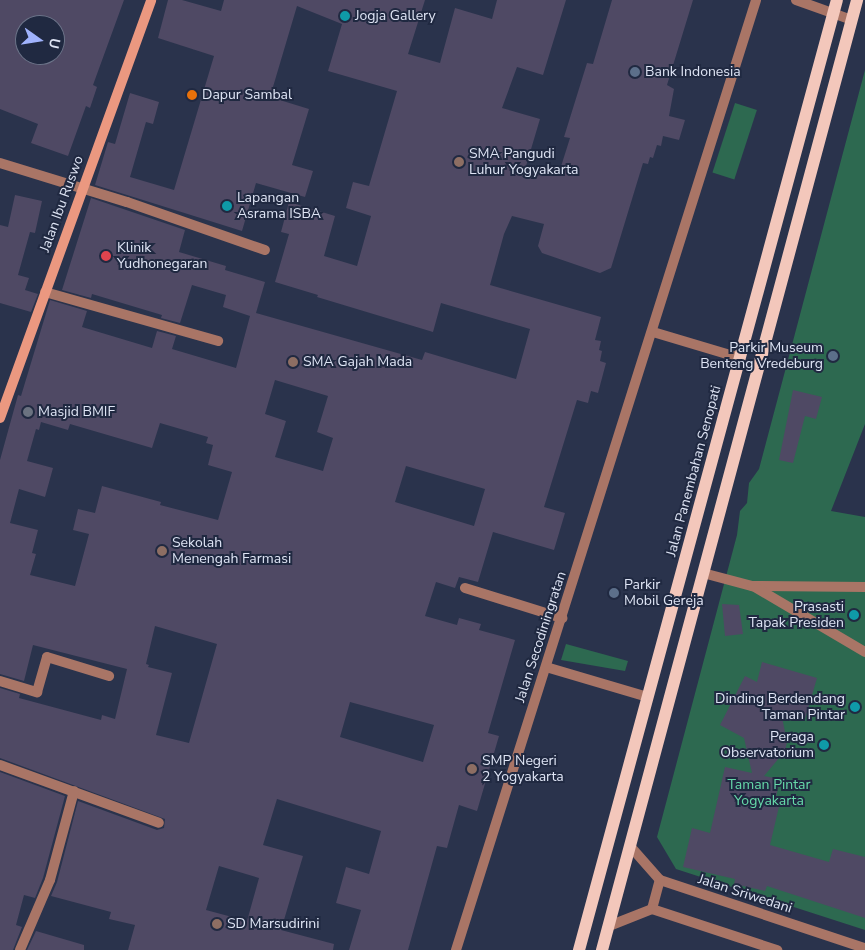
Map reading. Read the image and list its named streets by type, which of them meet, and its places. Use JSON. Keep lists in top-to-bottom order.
{
  "streets": {
    "main road": ["Jalan Panembahan Senopati"],
    "street": ["Jalan Ibu Ruswo", "Jalan Secodiningratan", "Jalan Sriwedani"]
  },
  "parks": ["Taman Pintar Yogyakarta"],
  "places": [
    "Jogja Gallery",
    "Bank Indonesia",
    "Dapur Sambal",
    "SMA Pangudi Luhur Yogyakarta",
    "Lapangan Asrama ISBA",
    "Klinik Yudhonegaran",
    "Parkir Museum Benteng Vredeburg",
    "SMA Gajah Mada",
    "Masjid BMIF",
    "Sekolah Menengah Farmasi",
    "Parkir Mobil Gereja",
    "Prasasti Tapak Presiden",
    "Dinding Berdendang Taman Pintar",
    "Peraga Observatorium",
    "SMP Negeri 2 Yogyakarta",
    "SD Marsudirini"
  ],
  "north": "right"
}
